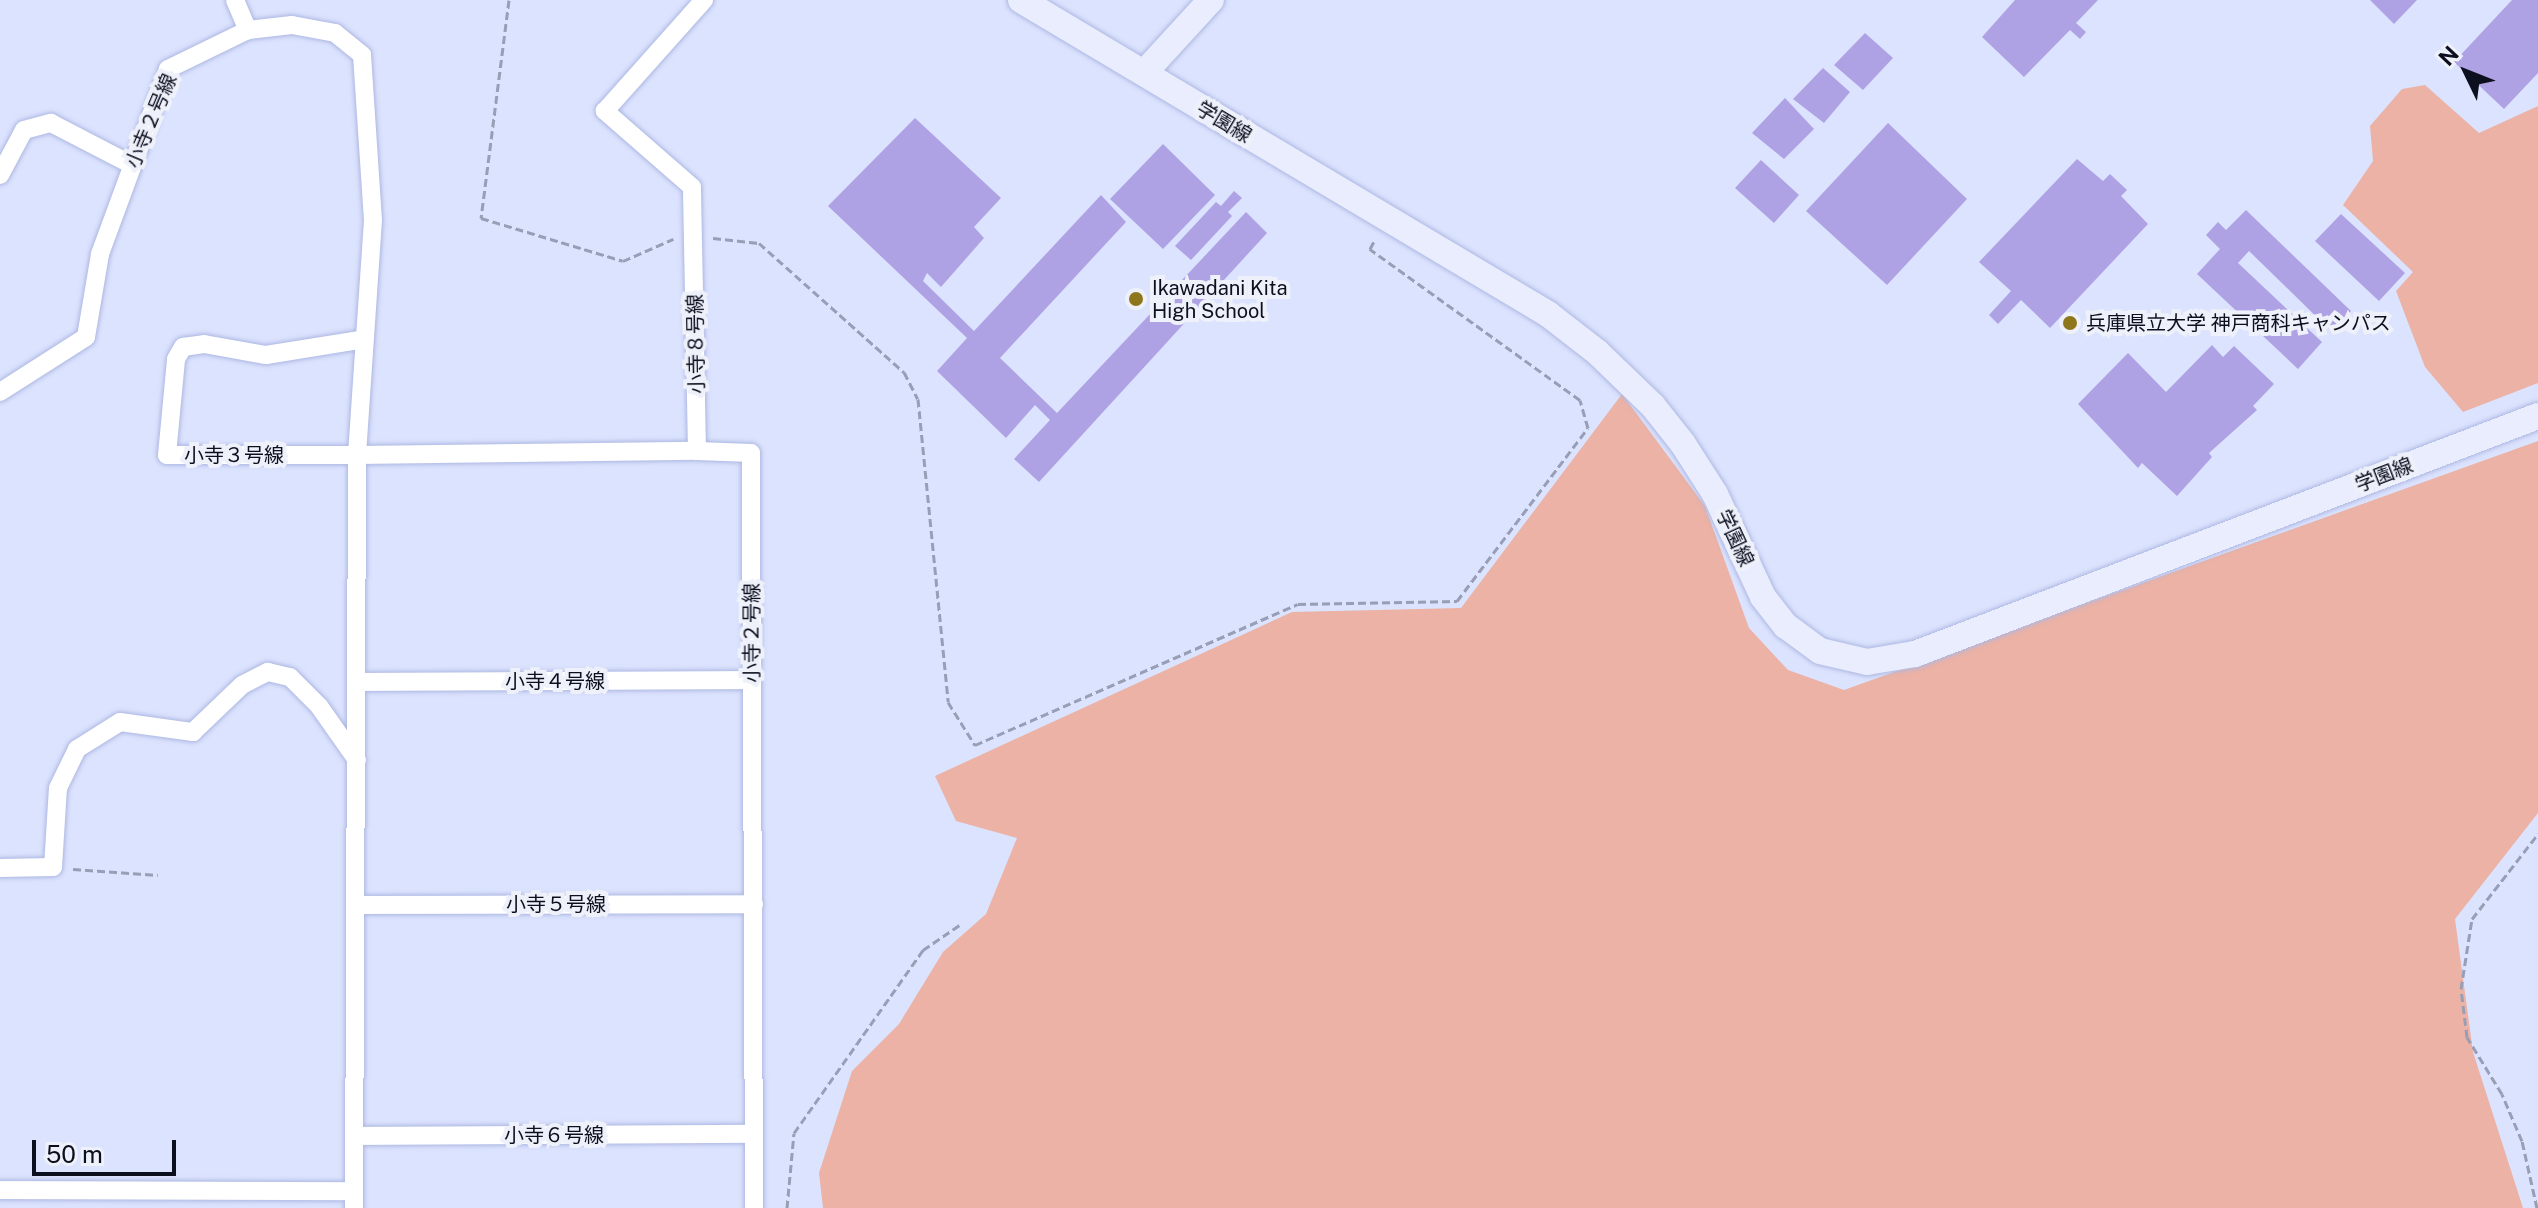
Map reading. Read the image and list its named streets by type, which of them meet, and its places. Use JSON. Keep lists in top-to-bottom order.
{
  "streets": {
    "street": [
      "小寺２号線",
      "学園線",
      "小寺８号線",
      "小寺３号線",
      "小寺４号線",
      "小寺５号線",
      "小寺６号線"
    ]
  },
  "crossings": [
    ["小寺２号線", "小寺８号線"],
    ["小寺２号線", "小寺３号線"],
    ["小寺２号線", "小寺４号線"],
    ["小寺２号線", "小寺５号線"],
    ["小寺２号線", "小寺６号線"]
  ],
  "places": ["Ikawadani Kita High School", "兵庫県立大学 神戸商科キャンパス"],
  "scale_bar": "50 m",
  "north": "top left"
}
